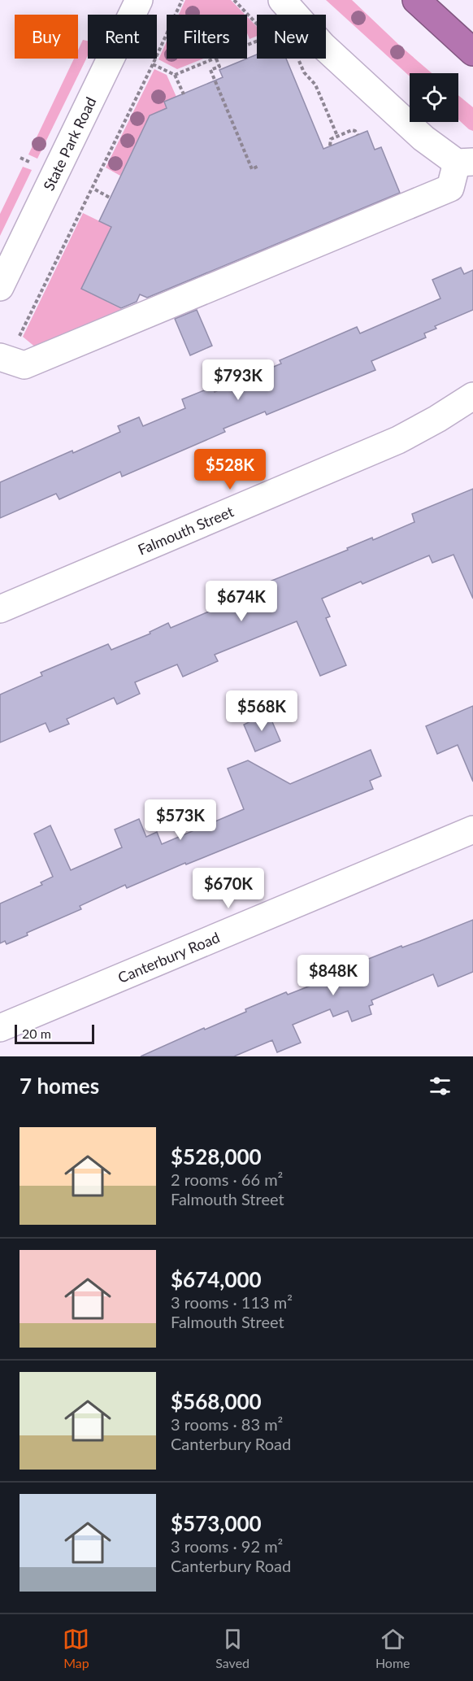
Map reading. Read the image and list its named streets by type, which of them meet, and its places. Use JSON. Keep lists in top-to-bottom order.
{
  "streets": {
    "street": ["State Park Road", "Falmouth Street", "Canterbury Road"]
  },
  "scale_bar": "20 m",
  "page": {
    "chip": [
      "Buy",
      "Rent",
      "Filters",
      "New"
    ],
    "price": [
      "$793K",
      "$528K",
      "$674K",
      "$568K",
      "$573K",
      "$670K",
      "$848K"
    ],
    "scale": "20 m",
    "heading": "7 homes",
    "list": [
      {
        "name": "$528,000",
        "note": "2 rooms · 66 m² · Falmouth Street"
      },
      {
        "name": "$674,000",
        "note": "3 rooms · 113 m² · Falmouth Street"
      },
      {
        "name": "$568,000",
        "note": "3 rooms · 83 m² · Canterbury Road"
      },
      {
        "name": "$573,000",
        "note": "3 rooms · 92 m² · Canterbury Road"
      }
    ],
    "tabs": ["Map", "Saved", "Home"]
  }
}
